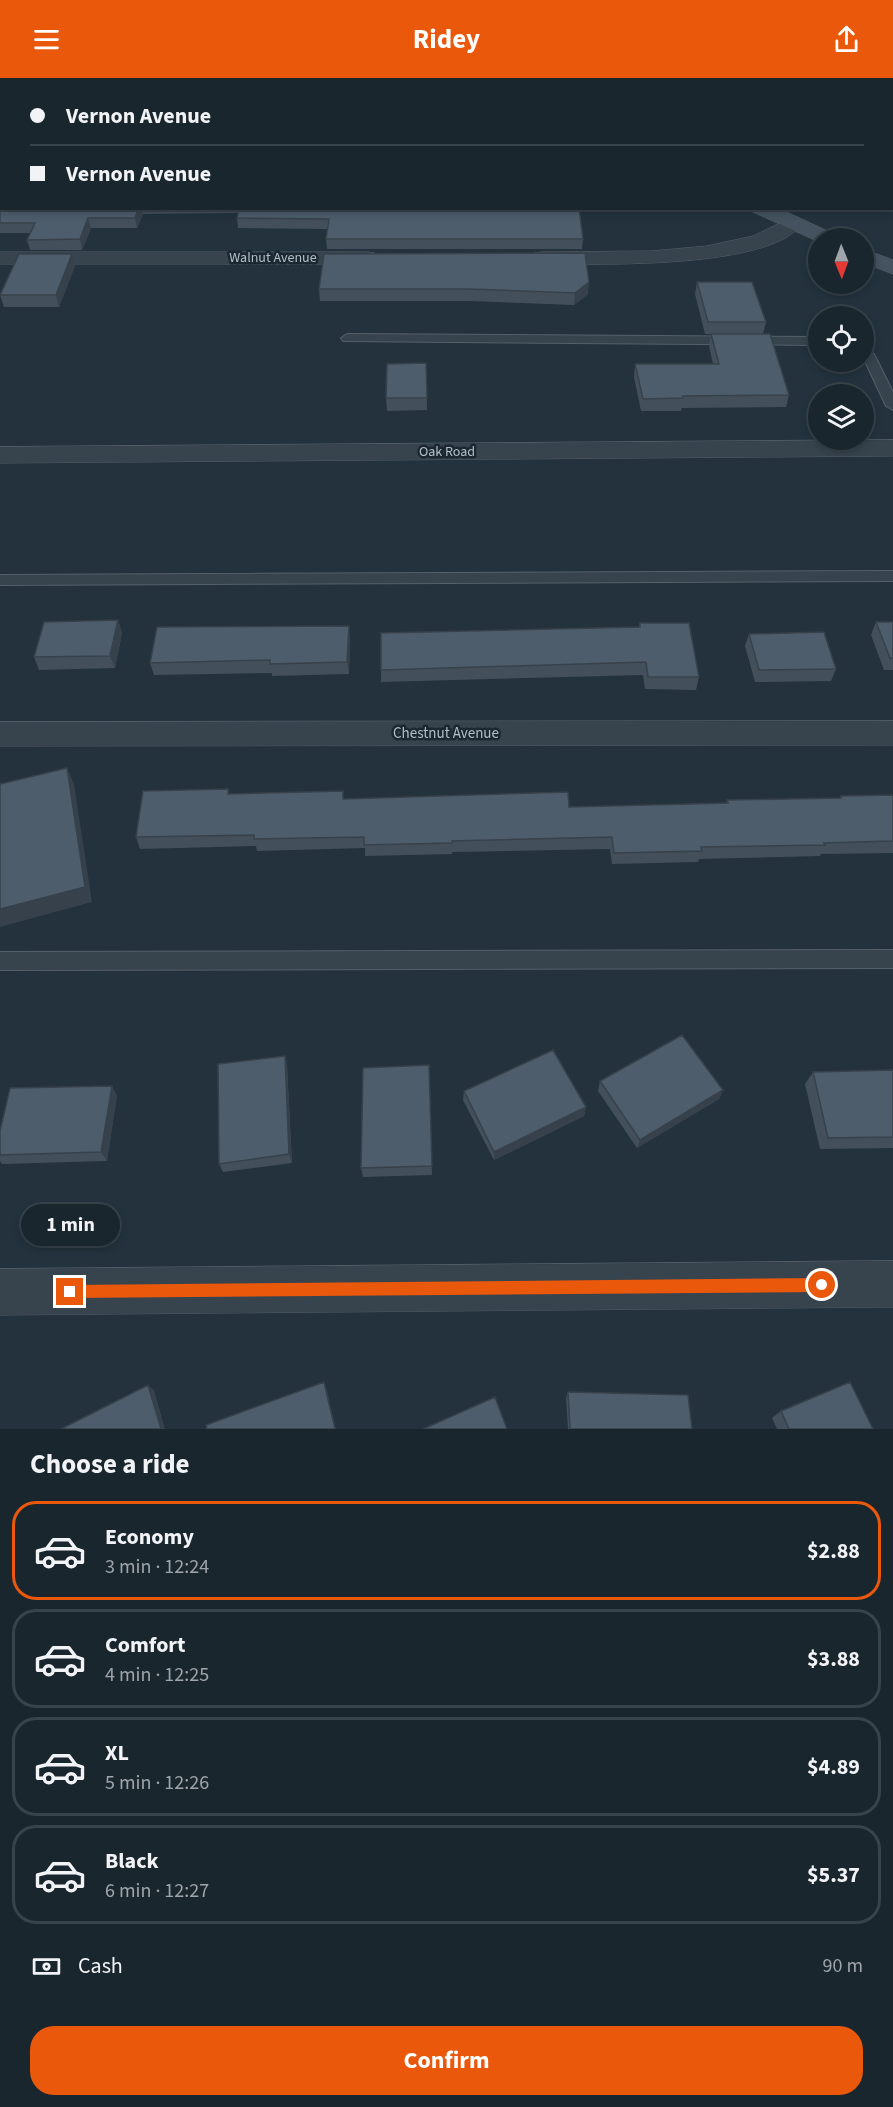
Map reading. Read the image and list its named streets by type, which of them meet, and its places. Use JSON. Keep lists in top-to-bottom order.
{
  "streets": {
    "street": ["Walnut Avenue", "Oak Road", "Chestnut Avenue"]
  },
  "north": "bottom",
  "page": {
    "header": "Ridey",
    "banner": ["Vernon Avenue", "Vernon Avenue"],
    "bubble": "1 min",
    "heading": "Choose a ride",
    "list": [
      {
        "name": "Economy",
        "note": "3 min · 12:24",
        "value": "$2.88"
      },
      {
        "name": "Comfort",
        "note": "4 min · 12:25",
        "value": "$3.88"
      },
      {
        "name": "XL",
        "note": "5 min · 12:26",
        "value": "$4.89"
      },
      {
        "name": "Black",
        "note": "6 min · 12:27",
        "value": "$5.37"
      }
    ],
    "pay": ["Cash", "90 m"],
    "buttons": "Confirm"
  }
}
